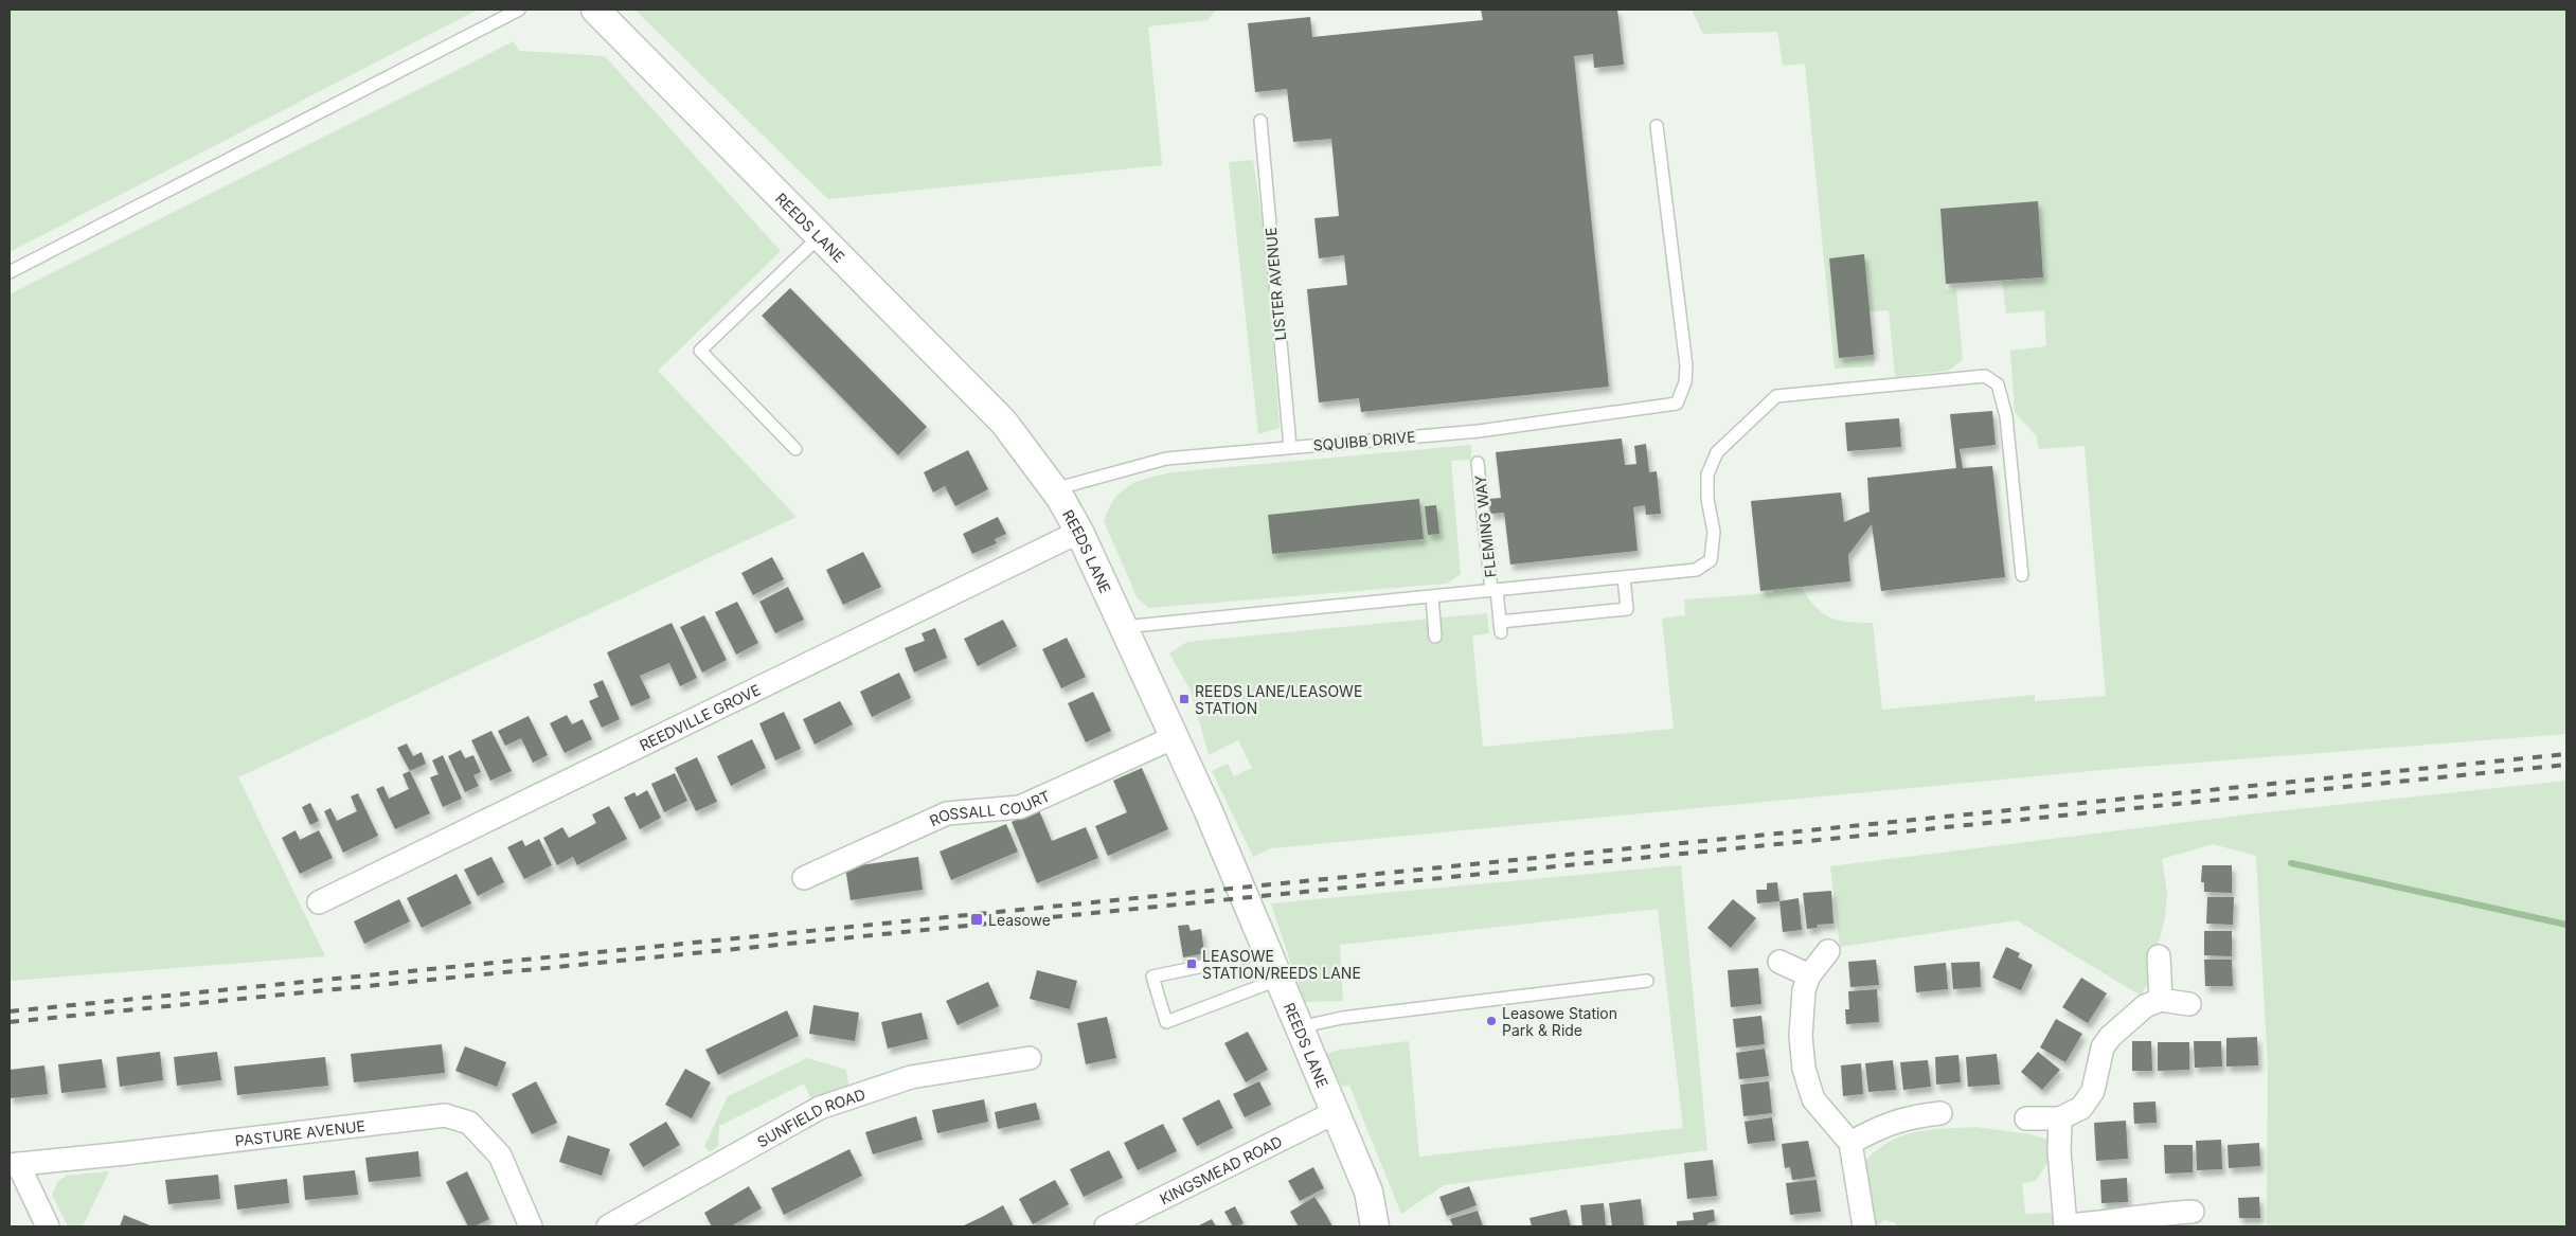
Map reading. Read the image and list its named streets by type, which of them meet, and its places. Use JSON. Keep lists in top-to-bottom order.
{
  "streets": {
    "street": [
      "REEDS LANE",
      "REEDVILLE GROVE",
      "ROSSALL COURT",
      "SUNFIELD ROAD",
      "PASTURE AVENUE",
      "KINGSMEAD ROAD"
    ],
    "lane": ["LISTER AVENUE", "SQUIBB DRIVE", "FLEMING WAY"]
  },
  "crossings": [
    ["REEDS LANE", "SQUIBB DRIVE"],
    ["REEDS LANE", "REEDVILLE GROVE"],
    ["REEDS LANE", "ROSSALL COURT"],
    ["REEDS LANE", "KINGSMEAD ROAD"],
    ["LISTER AVENUE", "SQUIBB DRIVE"]
  ],
  "places": {
    "transit": ["REEDS LANE/LEASOWE STATION", "Leasowe", "LEASOWE STATION/REEDS LANE"],
    "other": ["Leasowe Station Park & Ride"]
  }
}
